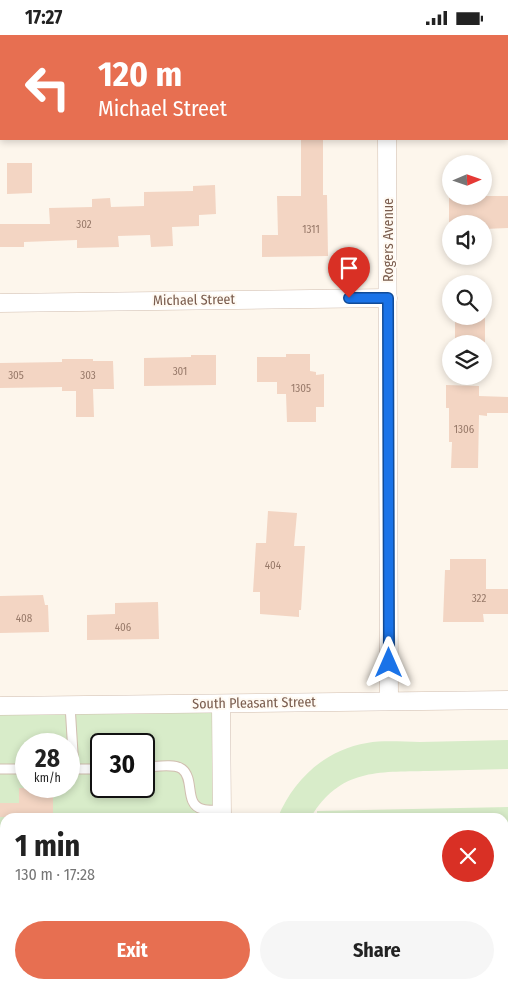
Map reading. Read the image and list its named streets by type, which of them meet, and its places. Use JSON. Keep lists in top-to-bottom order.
{
  "streets": {
    "street": ["Rogers Avenue", "Michael Street", "South Pleasant Street"]
  },
  "crossings": [
    ["Rogers Avenue", "Michael Street"],
    ["Rogers Avenue", "South Pleasant Street"]
  ],
  "house_numbers": [
    "302",
    "1311",
    "301",
    "305",
    "303",
    "1305",
    "1306",
    "404",
    "322",
    "408",
    "406"
  ],
  "north": "right",
  "page": {
    "status": "17:27",
    "turn": ["120 m", "Michael Street"],
    "speed": "28 km/h",
    "limit": "30",
    "heading": ["1 min", "130 m · 17:28"],
    "buttons": ["Exit", "Share"]
  }
}
